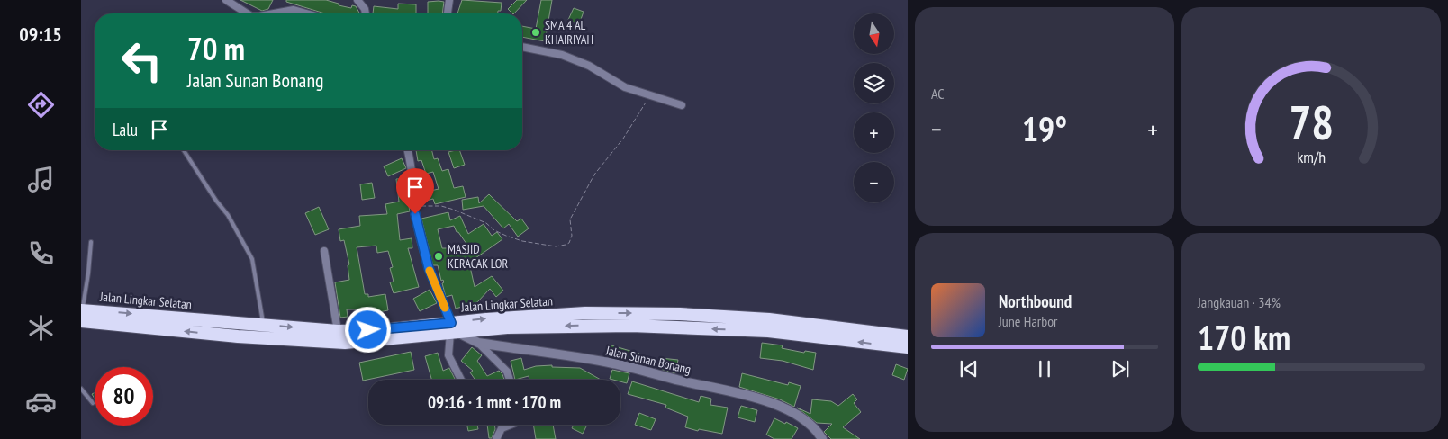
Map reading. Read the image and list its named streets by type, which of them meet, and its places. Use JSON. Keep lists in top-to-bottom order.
{
  "streets": {
    "highway": ["Jalan Lingkar Selatan"],
    "street": ["Jalan Sunan Bonang"]
  },
  "crossings": [
    ["Jalan Lingkar Selatan", "Jalan Sunan Bonang"]
  ],
  "places": ["SMA 4 AL KHAIRIYAH", "MASJID KERACAK LOR"],
  "north": "bottom",
  "page": {
    "tabs": "09:15",
    "tile": [
      "AC",
      ["Jangkauan · 34%", "170 km"]
    ],
    "map_buttons": ["+", "−"],
    "turn": ["70 m", "Jalan Sunan Bonang"],
    "then": "Lalu",
    "heat": ["−", "19°", "+"],
    "song": ["Northbound", "June Harbor"],
    "limit": "80",
    "trip": "09:16 · 1 mnt · 170 m",
    "gauge": ["78", "km/h"]
  }
}
